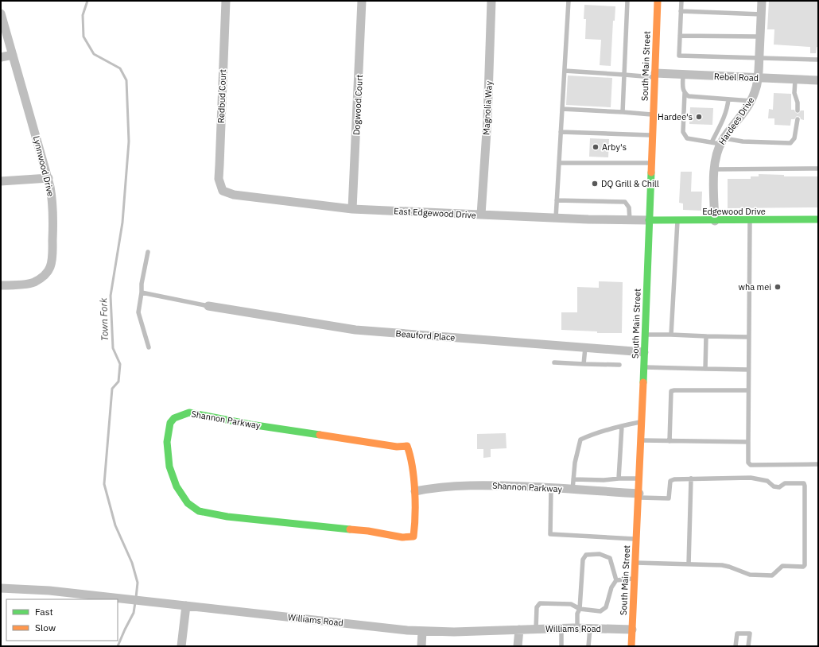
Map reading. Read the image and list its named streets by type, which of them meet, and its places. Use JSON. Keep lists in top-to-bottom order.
{
  "streets": {
    "street": [
      "South Main Street",
      "Rebel Road",
      "Redbud Court",
      "Dogwood Court",
      "Magnolia Way",
      "Hardees Drive",
      "Lynnwood Drive",
      "Edgewood Drive",
      "East Edgewood Drive",
      "Beauford Place",
      "Shannon Parkway",
      "Williams Road"
    ]
  },
  "crossings": [
    ["South Main Street", "Rebel Road"],
    ["South Main Street", "Edgewood Drive"],
    ["South Main Street", "East Edgewood Drive"],
    ["South Main Street", "Beauford Place"],
    ["South Main Street", "Shannon Parkway"],
    ["South Main Street", "Williams Road"],
    ["Rebel Road", "Hardees Drive"],
    ["Redbud Court", "East Edgewood Drive"],
    ["Dogwood Court", "East Edgewood Drive"],
    ["Magnolia Way", "East Edgewood Drive"],
    ["Hardees Drive", "Edgewood Drive"],
    ["Edgewood Drive", "East Edgewood Drive"]
  ],
  "water": ["Town Fork"],
  "places": [
    "Hardee's",
    "Arby's",
    "DQ Grill & Chill",
    "wha mei"
  ],
  "legend": ["Fast", "Slow"]
}
